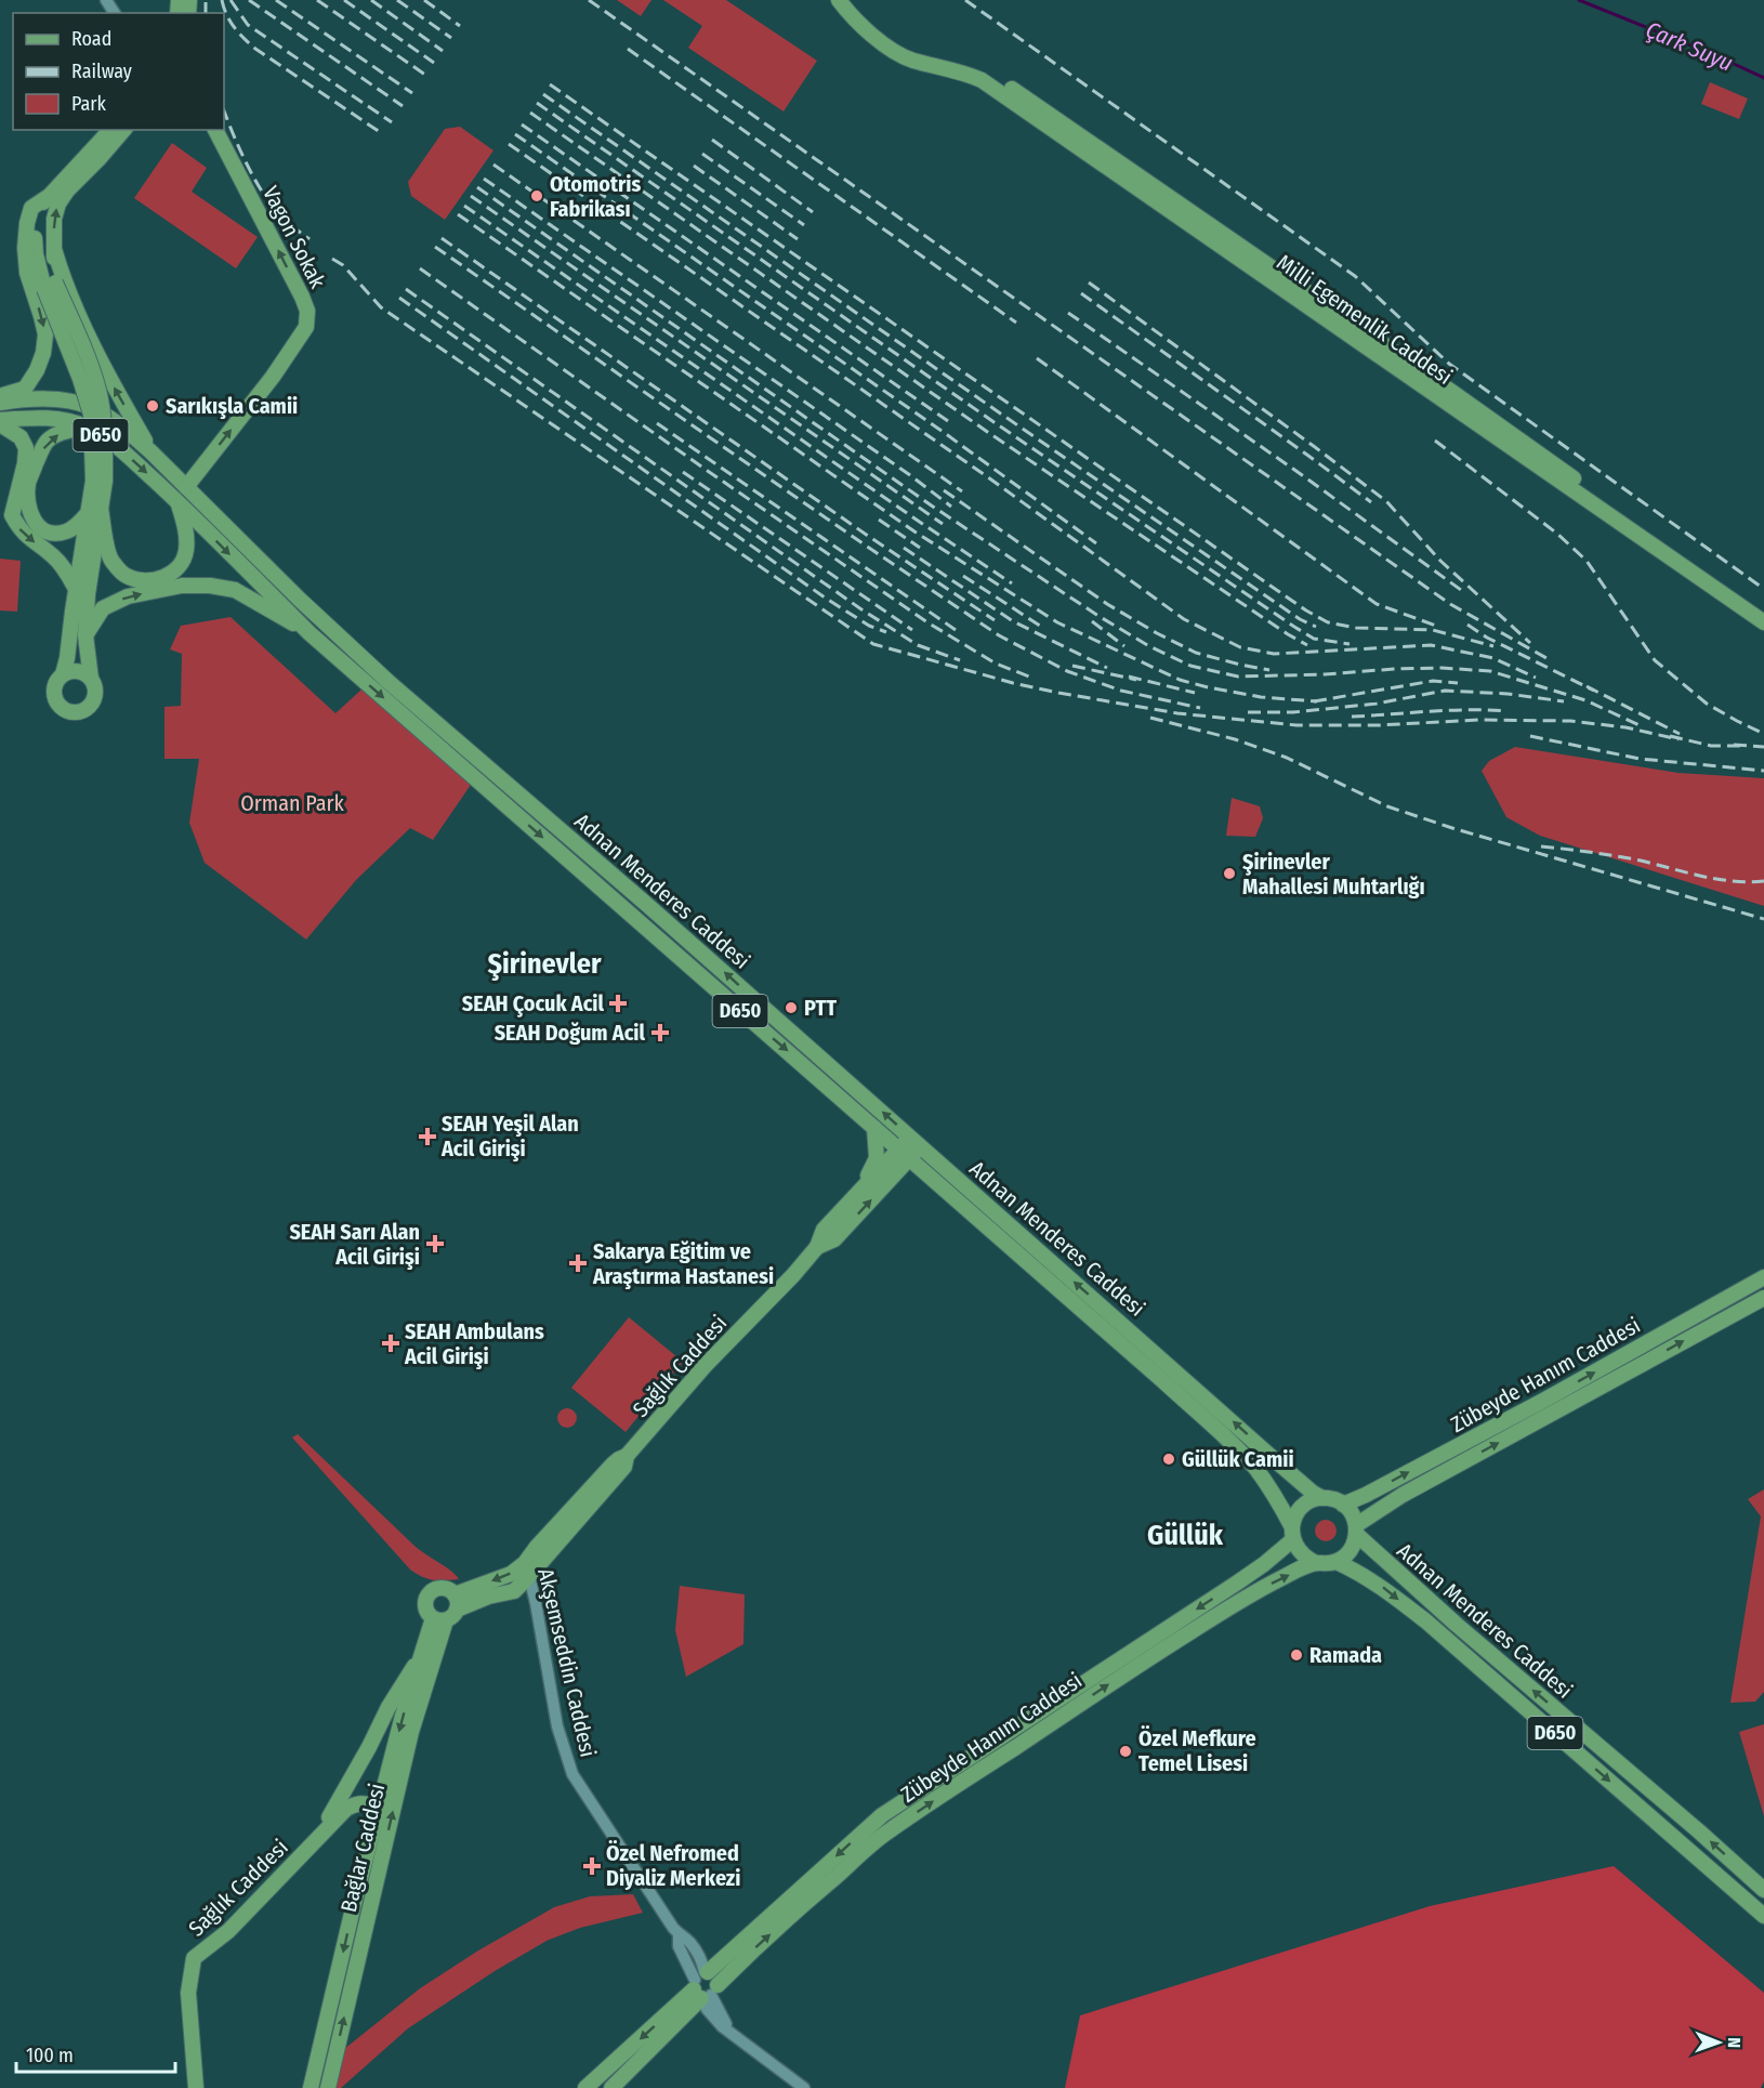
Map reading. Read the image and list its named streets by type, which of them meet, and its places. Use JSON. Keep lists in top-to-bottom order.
{
  "streets": {
    "main road": [
      "Vagon Sokak",
      "Milli Egemenlik Caddesi",
      "D650",
      "Adnan Menderes Caddesi",
      "Sağlık Caddesi",
      "Zübeyde Hanım Caddesi",
      "Bağlar Caddesi"
    ],
    "street": ["Akşemseddin Caddesi"]
  },
  "crossings": [
    ["Vagon Sokak", "Adnan Menderes Caddesi"],
    ["D650", "Adnan Menderes Caddesi"],
    ["Adnan Menderes Caddesi", "Sağlık Caddesi"],
    ["Adnan Menderes Caddesi", "Zübeyde Hanım Caddesi"],
    ["Sağlık Caddesi", "Akşemseddin Caddesi"],
    ["Sağlık Caddesi", "Bağlar Caddesi"],
    ["Zübeyde Hanım Caddesi", "Akşemseddin Caddesi"]
  ],
  "one_way": ["Vagon Sokak"],
  "districts": ["Şirinevler", "Güllük"],
  "water": ["Çark Suyu"],
  "parks": ["Orman Park"],
  "places": {
    "other": [
      "Otomotris Fabrikası",
      "Sarıkışla Camii",
      "Şirinevler Mahallesi Muhtarlığı",
      "PTT",
      "Güllük Camii",
      "Ramada",
      "Özel Mefkure Temel Lisesi"
    ],
    "health": [
      "SEAH Çocuk Acil",
      "SEAH Doğum Acil",
      "SEAH Yeşil Alan Acil Girişi",
      "SEAH Sarı Alan Acil Girişi",
      "Sakarya Eğitim ve Araştırma Hastanesi",
      "SEAH Ambulans Acil Girişi",
      "Özel Nefromed Diyaliz Merkezi"
    ]
  },
  "legend": ["Road", "Railway", "Park"],
  "scale_bar": "100 m",
  "north": "right"
}
